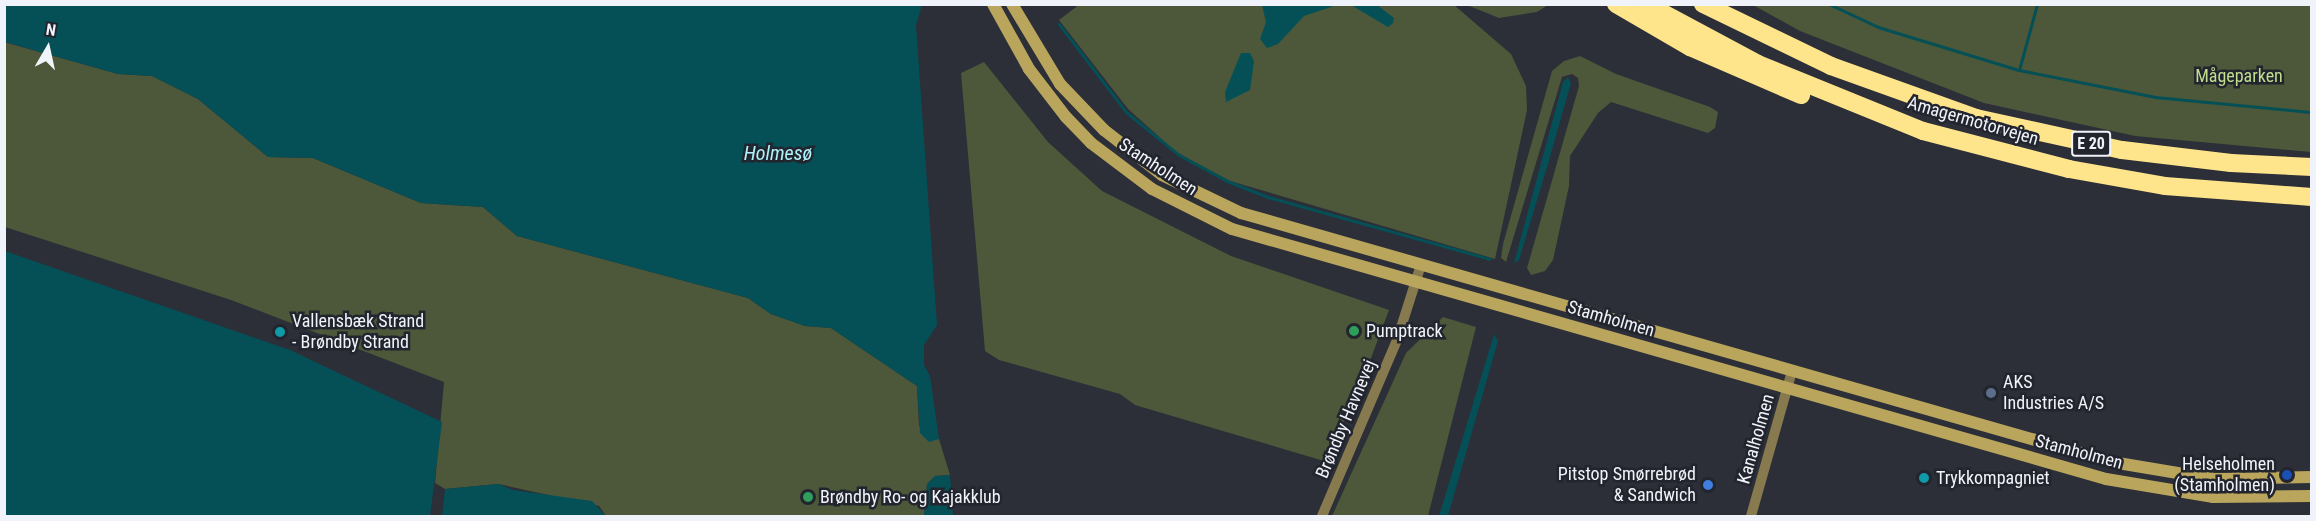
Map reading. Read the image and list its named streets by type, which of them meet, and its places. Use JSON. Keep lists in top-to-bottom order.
{
  "streets": {
    "highway": ["Amagermotorvejen", "E 20"],
    "street": ["Stamholmen", "Brøndby Havnevej", "Kanalholmen"]
  },
  "crossings": [
    ["Stamholmen", "Brøndby Havnevej"],
    ["Stamholmen", "Kanalholmen"]
  ],
  "water": ["Holmesø"],
  "parks": ["Mågeparken"],
  "places": [
    "Pumptrack",
    "Vallensbæk Strand - Brøndby Strand",
    "AKS Industries A/S",
    "Helseholmen (Stamholmen)",
    "Trykkompagniet",
    "Pitstop Smørrebrød & Sandwich",
    "Brøndby Ro- og Kajakklub"
  ],
  "north": "top"
}
